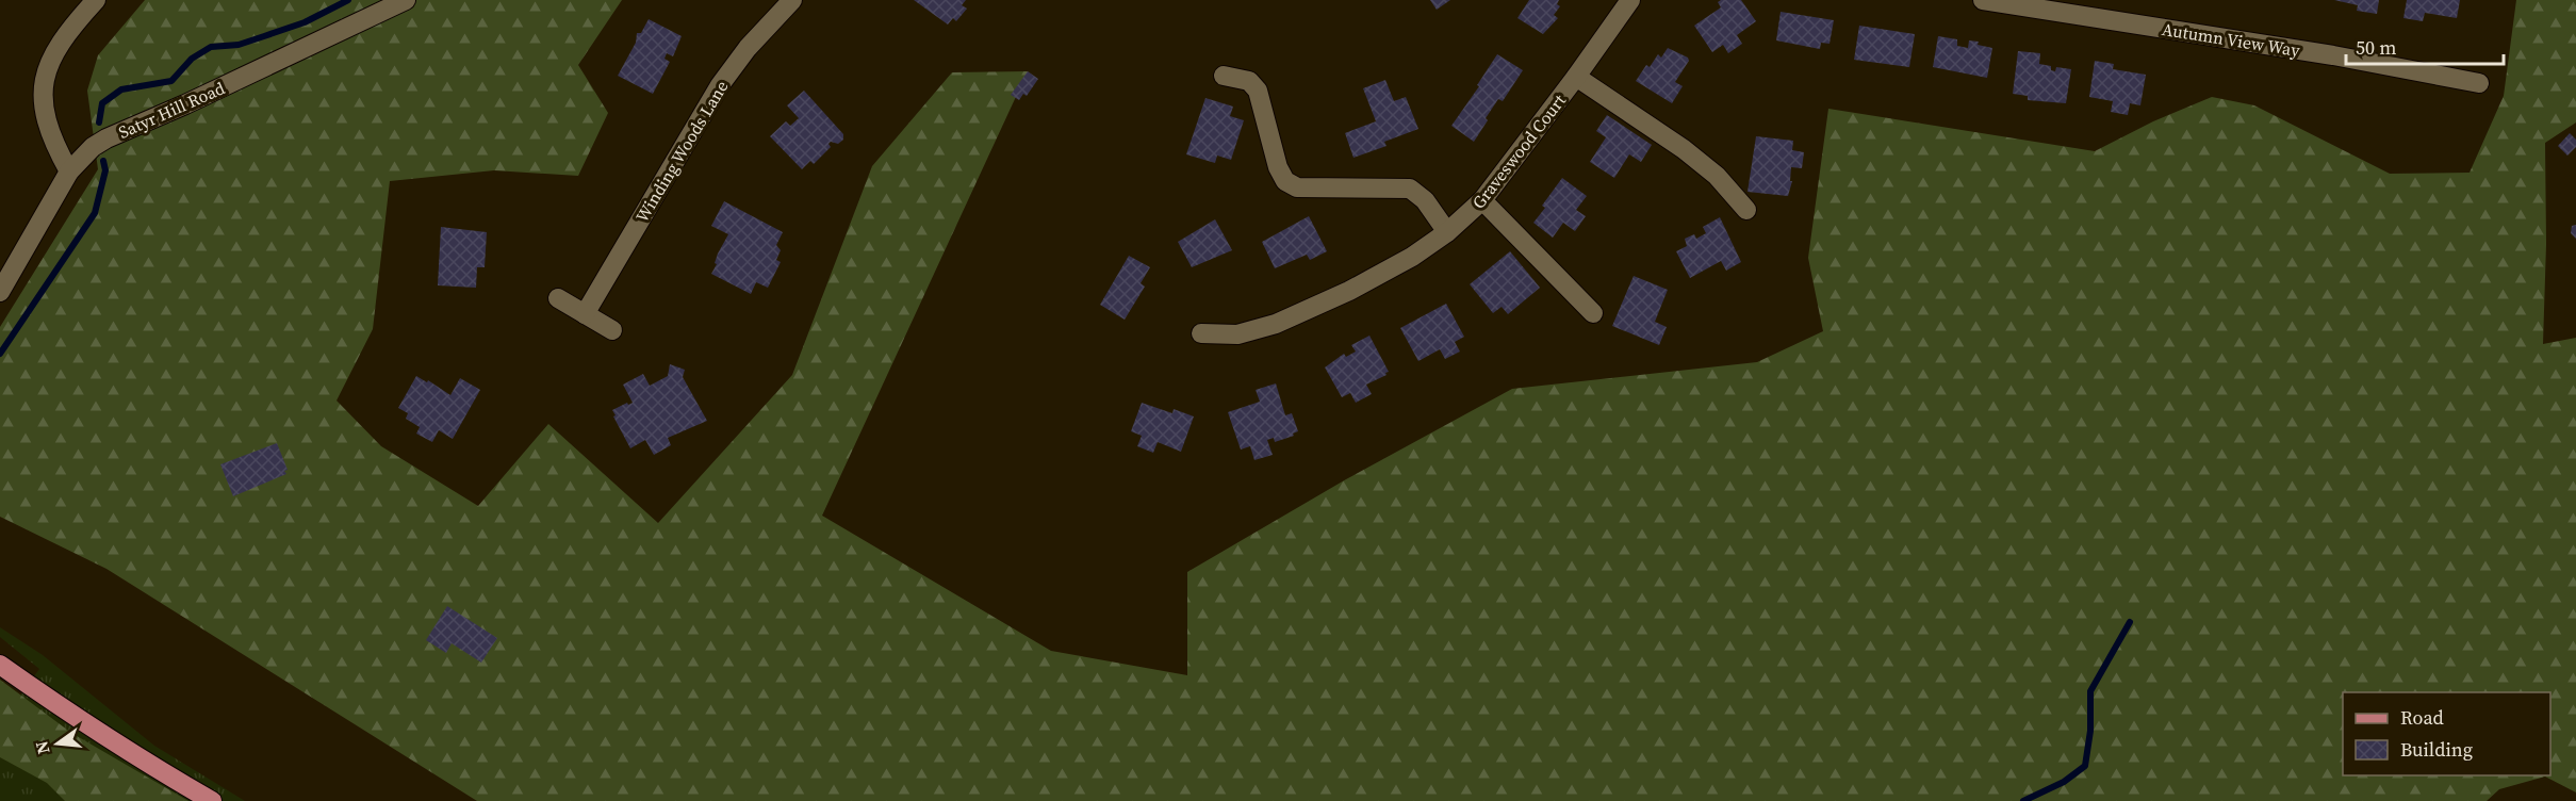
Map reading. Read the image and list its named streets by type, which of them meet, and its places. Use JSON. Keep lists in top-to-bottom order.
{
  "streets": {
    "street": [
      "Autumn View Way",
      "Satyr Hill Road",
      "Winding Woods Lane",
      "Graveswood Court"
    ]
  },
  "legend": ["Road", "Building"],
  "scale_bar": "50 m",
  "north": "left"
}
